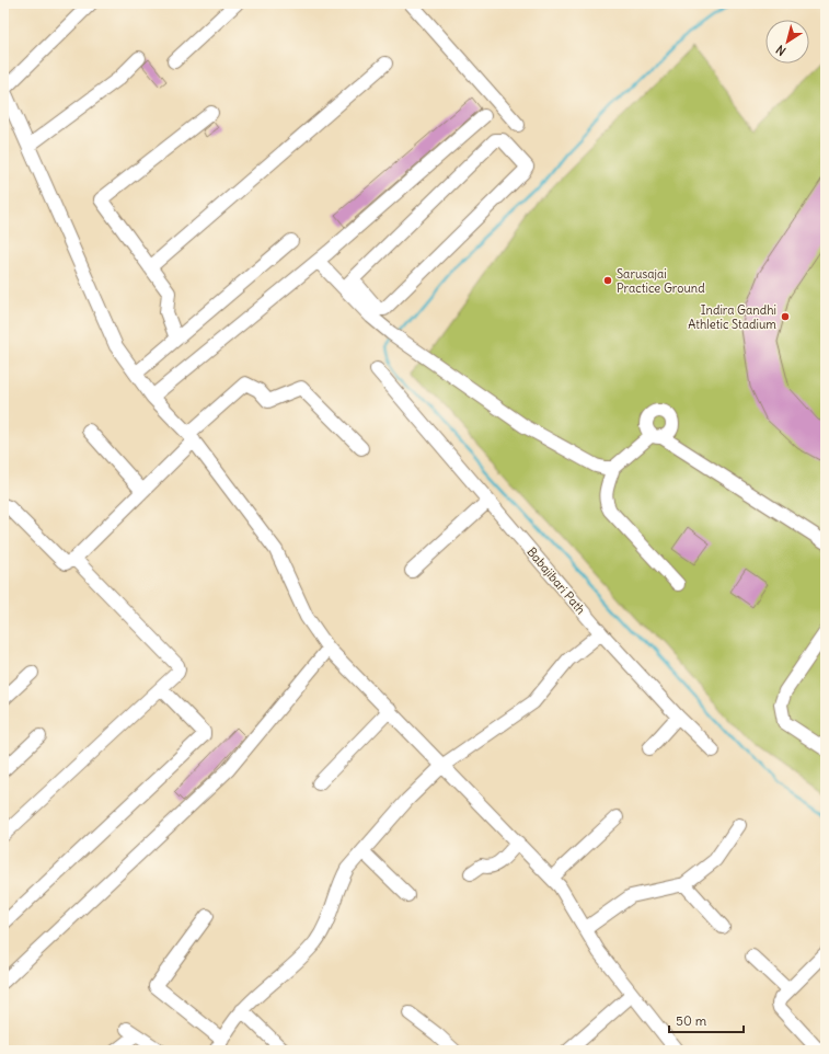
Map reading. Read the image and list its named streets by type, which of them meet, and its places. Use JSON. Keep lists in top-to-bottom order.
{
  "streets": {
    "street": ["Babajibari Path"]
  },
  "places": ["Sarusajai Practice Ground", "Indira Gandhi Athletic Stadium"],
  "scale_bar": "50 m",
  "north": "bottom left"
}
